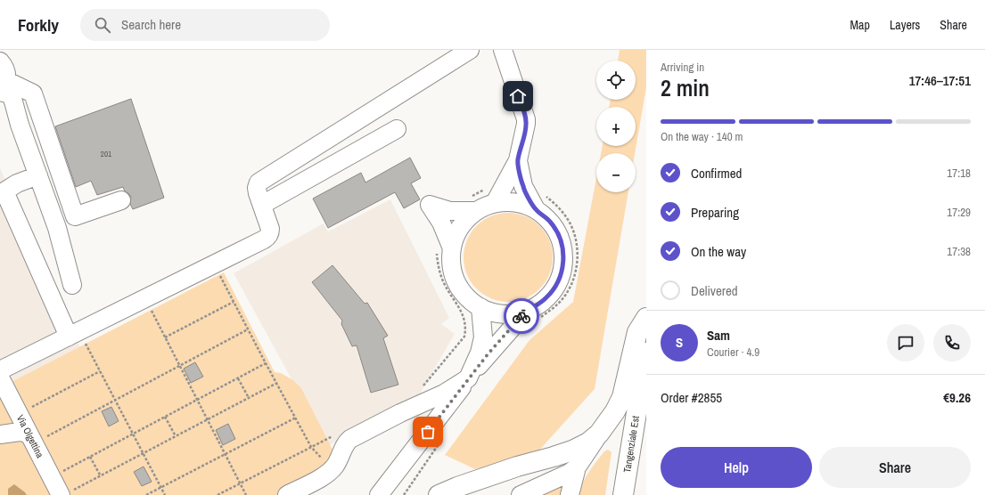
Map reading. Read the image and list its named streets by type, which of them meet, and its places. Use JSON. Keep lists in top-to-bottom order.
{
  "streets": {
    "highway": ["Tangenziale Est"],
    "street": ["Via Olgettina"]
  },
  "house_numbers": ["201"],
  "page": {
    "header": "Forkly",
    "search": "Search here",
    "nav": ["Map", "Layers", "Share"],
    "heading": ["2 min", "Arriving in", "17:46–17:51"],
    "panel": [
      "Sam",
      "Courier · 4.9",
      "Order #2855",
      "€9.26"
    ],
    "map_buttons": ["+", "−"],
    "bar": "On the way · 140 m",
    "list": [
      ["Confirmed", "17:18"],
      ["Preparing", "17:29"],
      ["On the way", "17:38"],
      "Delivered"
    ],
    "round": "S",
    "buttons": ["Help", "Share"]
  }
}
